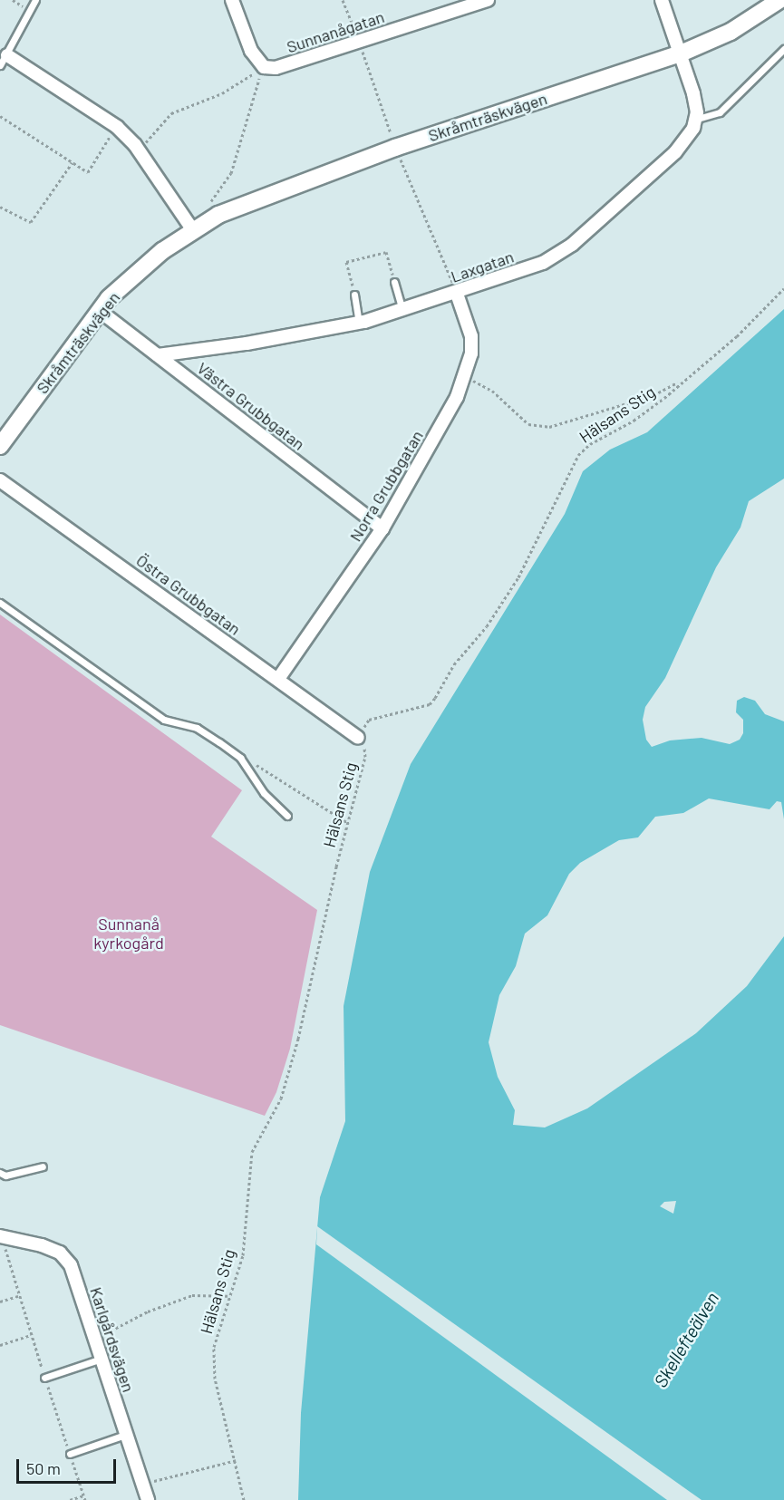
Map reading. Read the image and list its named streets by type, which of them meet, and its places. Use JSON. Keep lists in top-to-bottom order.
{
  "streets": {
    "main road": ["Skråmträskvägen"],
    "street": [
      "Sunnanågatan",
      "Laxgatan",
      "Västra Grubbgatan",
      "Norra Grubbgatan",
      "Östra Grubbgatan",
      "Karlgårdsvägen"
    ],
    "path": ["Hälsans Stig"]
  },
  "crossings": [
    ["Skråmträskvägen", "Västra Grubbgatan"],
    ["Laxgatan", "Västra Grubbgatan"],
    ["Laxgatan", "Norra Grubbgatan"],
    ["Västra Grubbgatan", "Norra Grubbgatan"],
    ["Hälsans Stig", "Östra Grubbgatan"],
    ["Norra Grubbgatan", "Östra Grubbgatan"]
  ],
  "water": ["Skellefteälven"],
  "parks": ["Sunnanå kyrkogård"],
  "scale_bar": "50 m"
}
